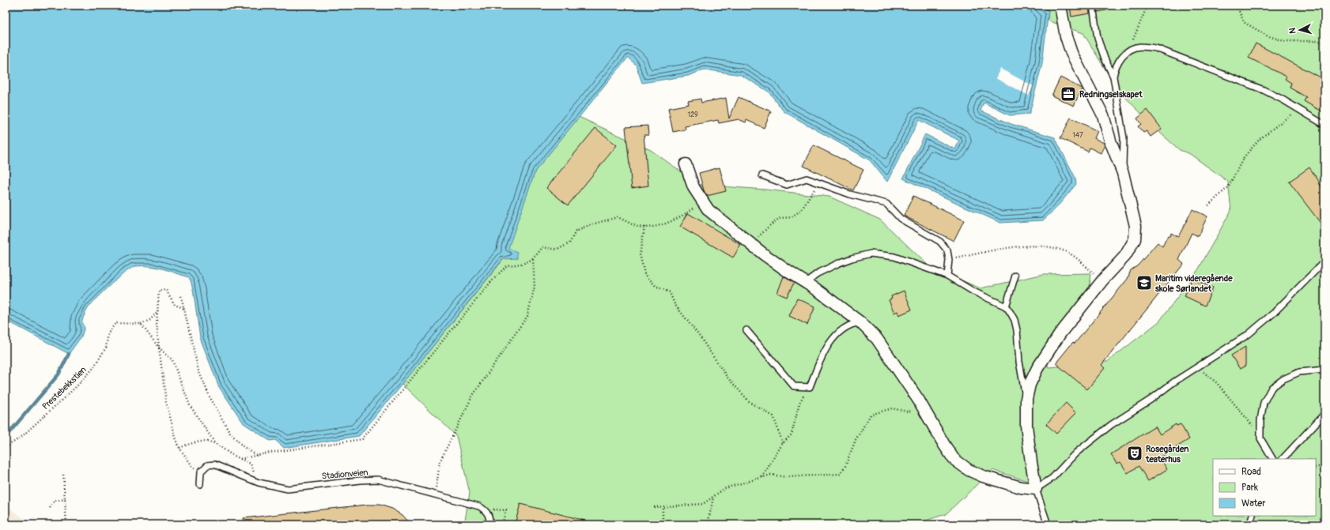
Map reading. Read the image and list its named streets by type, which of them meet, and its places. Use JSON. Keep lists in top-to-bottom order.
{
  "streets": {
    "lane": ["Stadionveien"],
    "path": ["Prestebekkstien"]
  },
  "places": {
    "office": ["Redningselskapet"],
    "school or university": ["Maritim videregående skole Sørlandet"],
    "theatre": ["Rosegården teaterhus"]
  },
  "house_numbers": ["129", "147"],
  "legend": ["Road", "Park", "Water"],
  "north": "left"
}
